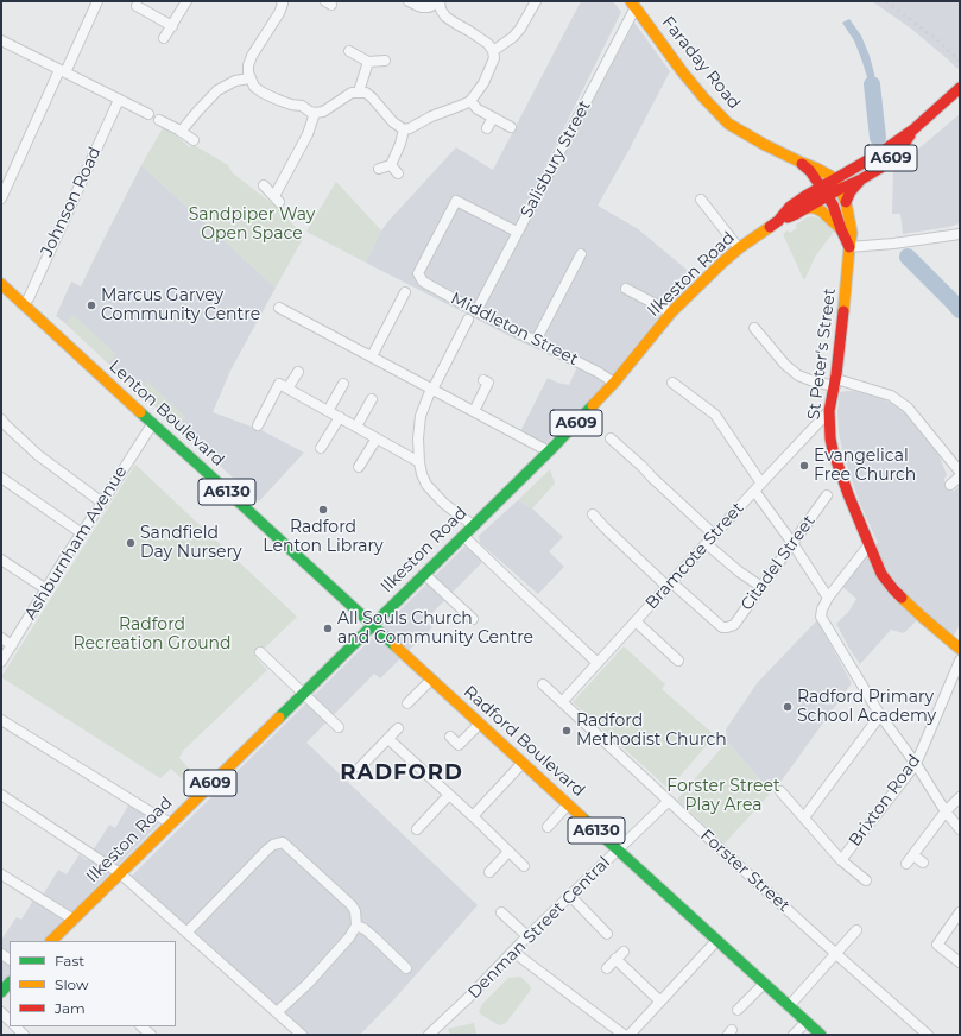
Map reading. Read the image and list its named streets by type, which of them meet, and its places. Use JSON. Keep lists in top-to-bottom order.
{
  "streets": {
    "main road": [
      "Faraday Road",
      "A609",
      "Ilkeston Road",
      "St Peter's Street",
      "Lenton Boulevard",
      "A6130",
      "Radford Boulevard"
    ],
    "street": [
      "Salisbury Street",
      "Johnson Road",
      "Middleton Street",
      "Ashburnham Avenue",
      "Bramcote Street",
      "Citadel Street",
      "Brixton Road",
      "Forster Street",
      "Denman Street Central"
    ]
  },
  "crossings": [
    ["Faraday Road", "A609"],
    ["Faraday Road", "Salisbury Street"],
    ["Faraday Road", "St Peter's Street"],
    ["A609", "Ilkeston Road"],
    ["A609", "St Peter's Street"],
    ["Salisbury Street", "Middleton Street"],
    ["Johnson Road", "Lenton Boulevard"],
    ["Ilkeston Road", "Middleton Street"],
    ["Ilkeston Road", "Lenton Boulevard"],
    ["Ilkeston Road", "Radford Boulevard"],
    ["St Peter's Street", "Bramcote Street"],
    ["Lenton Boulevard", "Ashburnham Avenue"],
    ["Lenton Boulevard", "Radford Boulevard"],
    ["Bramcote Street", "Citadel Street"],
    ["Bramcote Street", "Forster Street"],
    ["Radford Boulevard", "Denman Street Central"],
    ["Forster Street", "Denman Street Central"]
  ],
  "districts": ["RADFORD"],
  "parks": ["Sandpiper Way Open Space", "Radford Recreation Ground", "Forster Street Play Area"],
  "places": [
    "Marcus Garvey Community Centre",
    "Evangelical Free Church",
    "Radford Lenton Library",
    "Sandfield Day Nursery",
    "All Souls Church and Community Centre",
    "Radford Primary School Academy",
    "Radford Methodist Church"
  ],
  "legend": ["Fast", "Slow", "Jam"]
}
